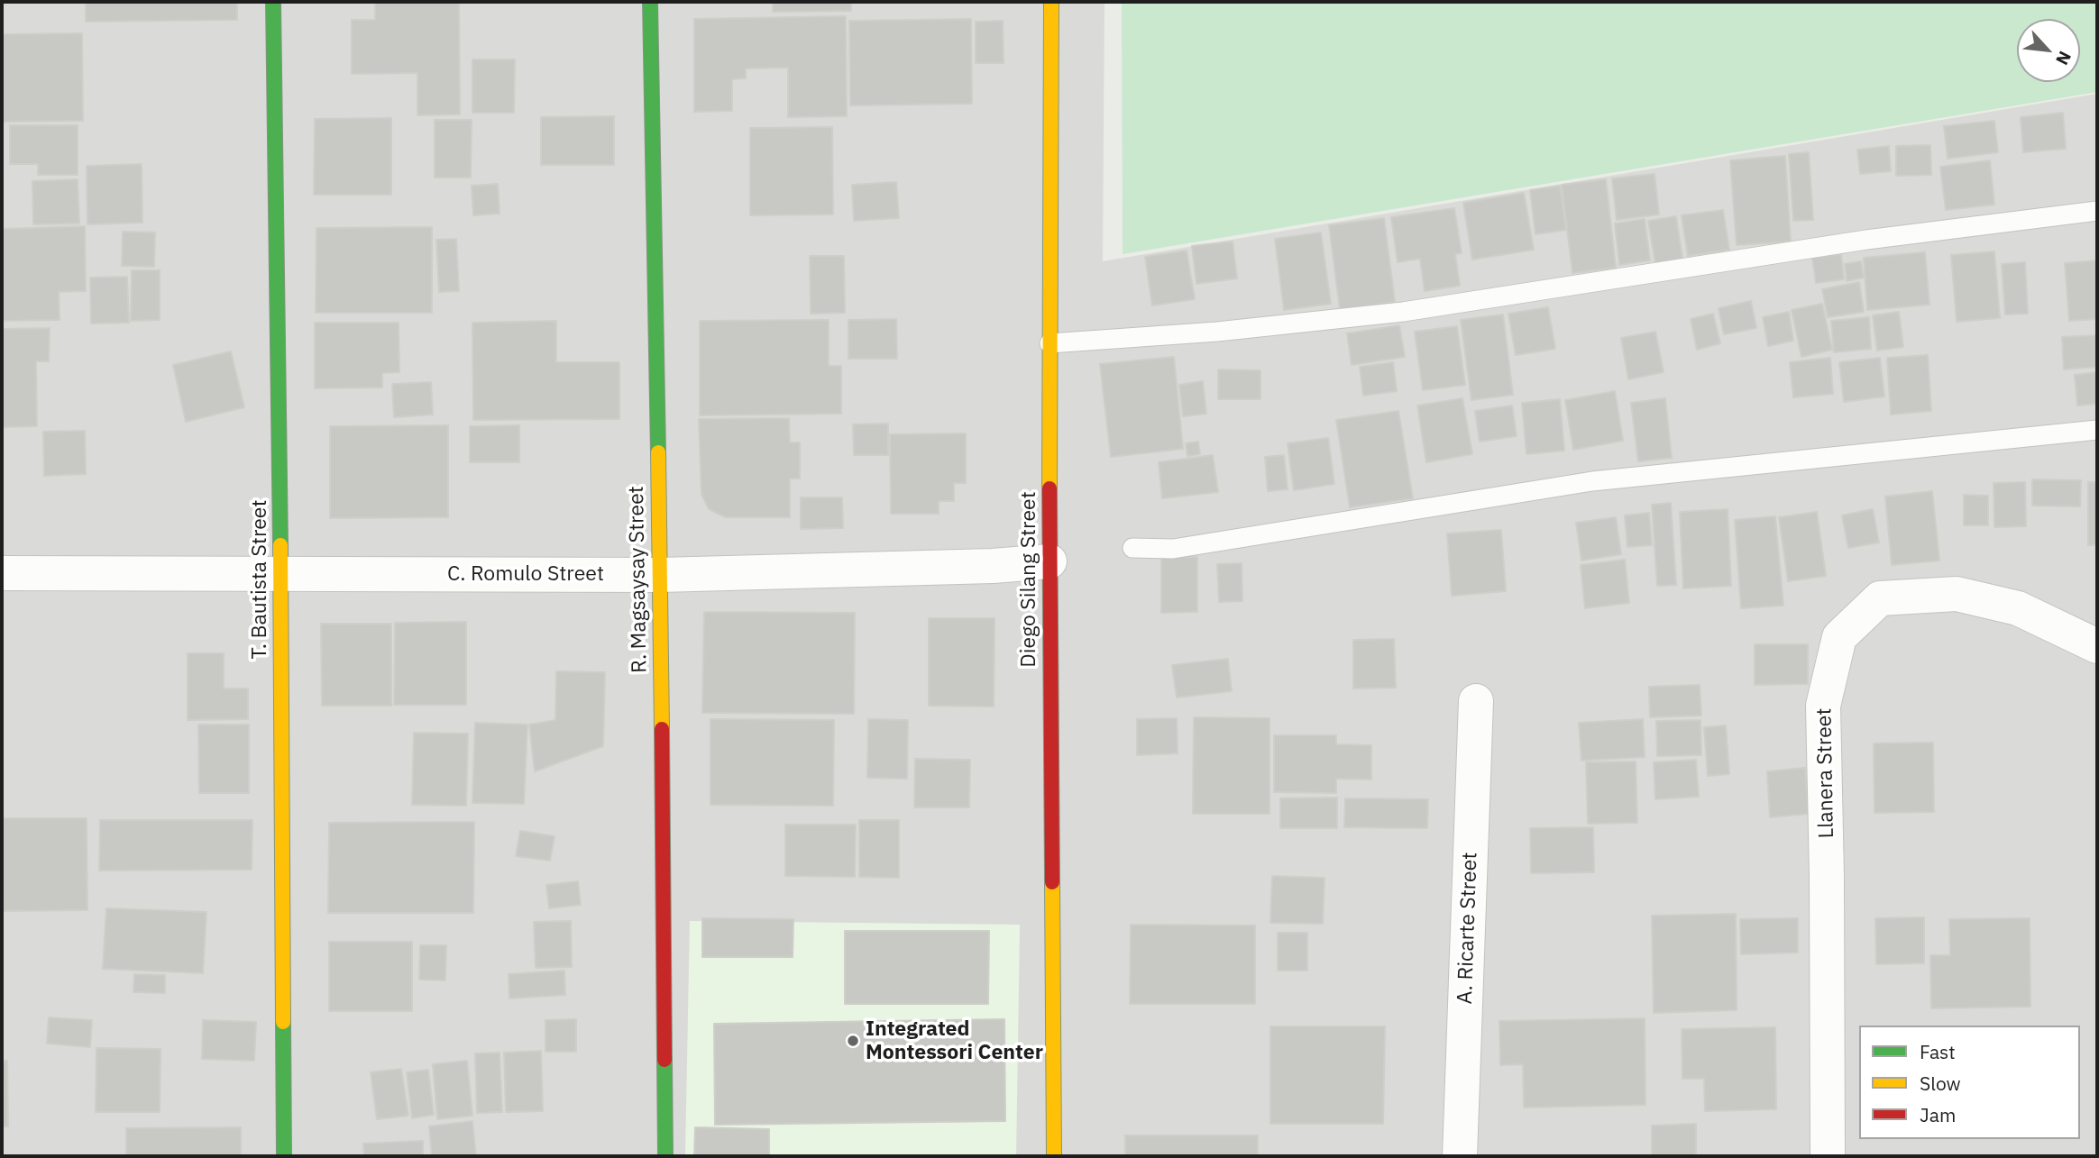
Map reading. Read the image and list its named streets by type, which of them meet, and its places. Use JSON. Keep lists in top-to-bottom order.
{
  "streets": {
    "street": [
      "C. Romulo Street",
      "T. Bautista Street",
      "R. Magsaysay Street",
      "Diego Silang Street",
      "Llanera Street",
      "A. Ricarte Street"
    ]
  },
  "crossings": [
    ["C. Romulo Street", "T. Bautista Street"],
    ["C. Romulo Street", "R. Magsaysay Street"],
    ["C. Romulo Street", "Diego Silang Street"]
  ],
  "places": ["Integrated Montessori Center"],
  "legend": ["Fast", "Slow", "Jam"],
  "north": "bottom right"
}
